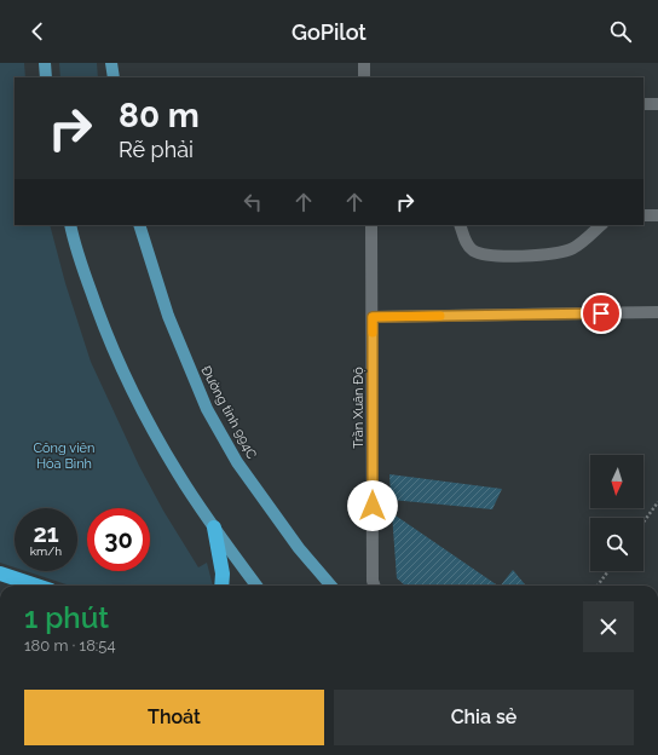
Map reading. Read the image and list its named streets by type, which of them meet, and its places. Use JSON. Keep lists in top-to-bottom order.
{
  "streets": {
    "main road": ["Đường tỉnh 994C"],
    "street": ["Trần Xuân Độ"]
  },
  "parks": ["Công viên Hòa Bình"],
  "north": "bottom",
  "page": {
    "header": "GoPilot",
    "turn": ["80 m", "Rẽ phải"],
    "speed": "21 km/h",
    "limit": "30",
    "heading": ["1 phút", "180 m · 18:54"],
    "buttons": ["Thoát", "Chia sẻ"]
  }
}
